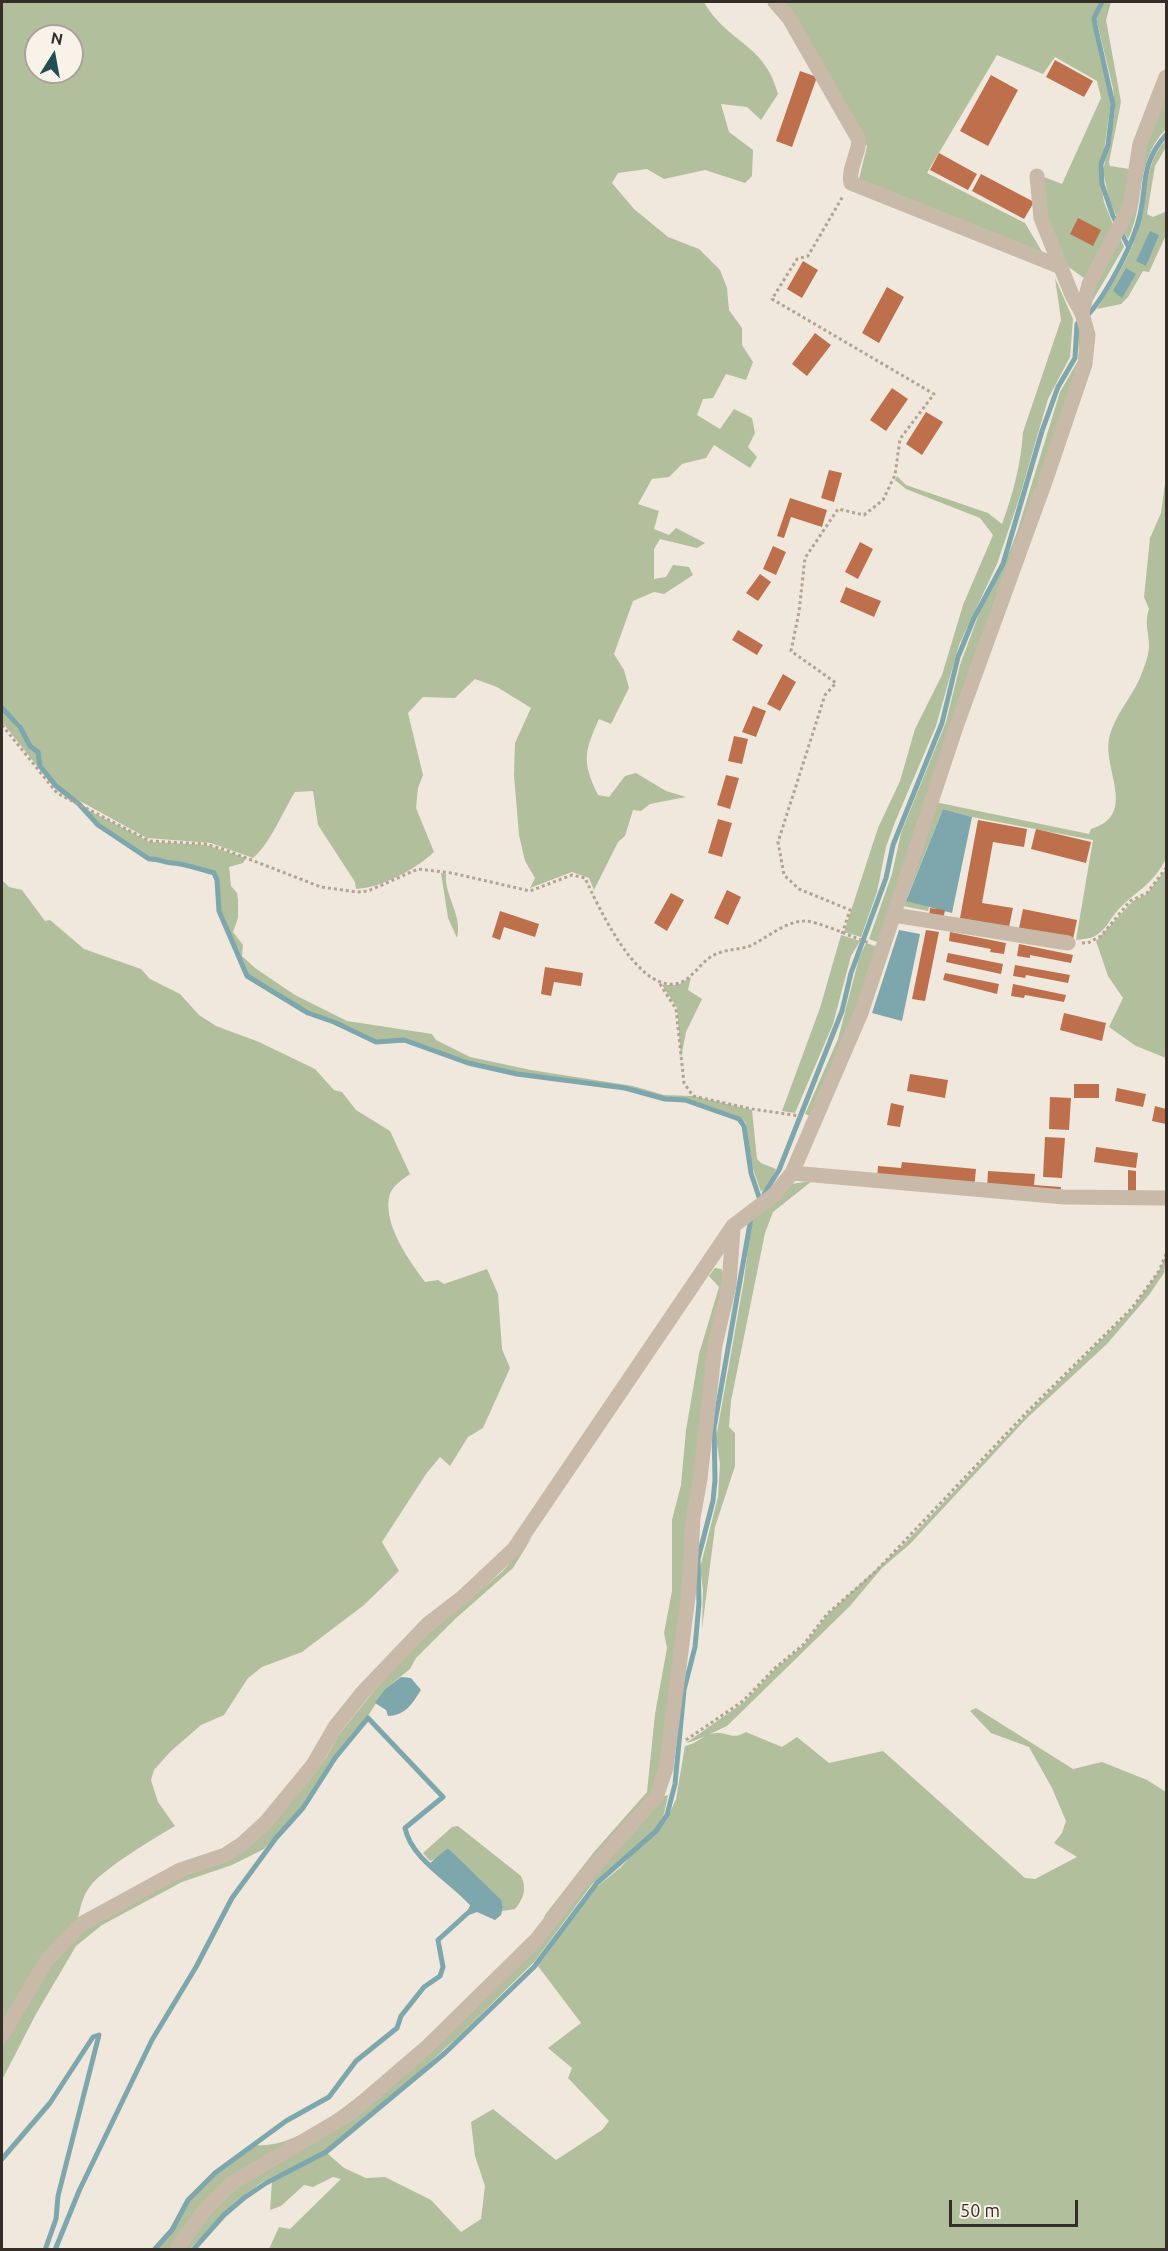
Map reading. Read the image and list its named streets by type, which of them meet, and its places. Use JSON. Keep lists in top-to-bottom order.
{
  "scale_bar": "50 m",
  "north": "top"
}
